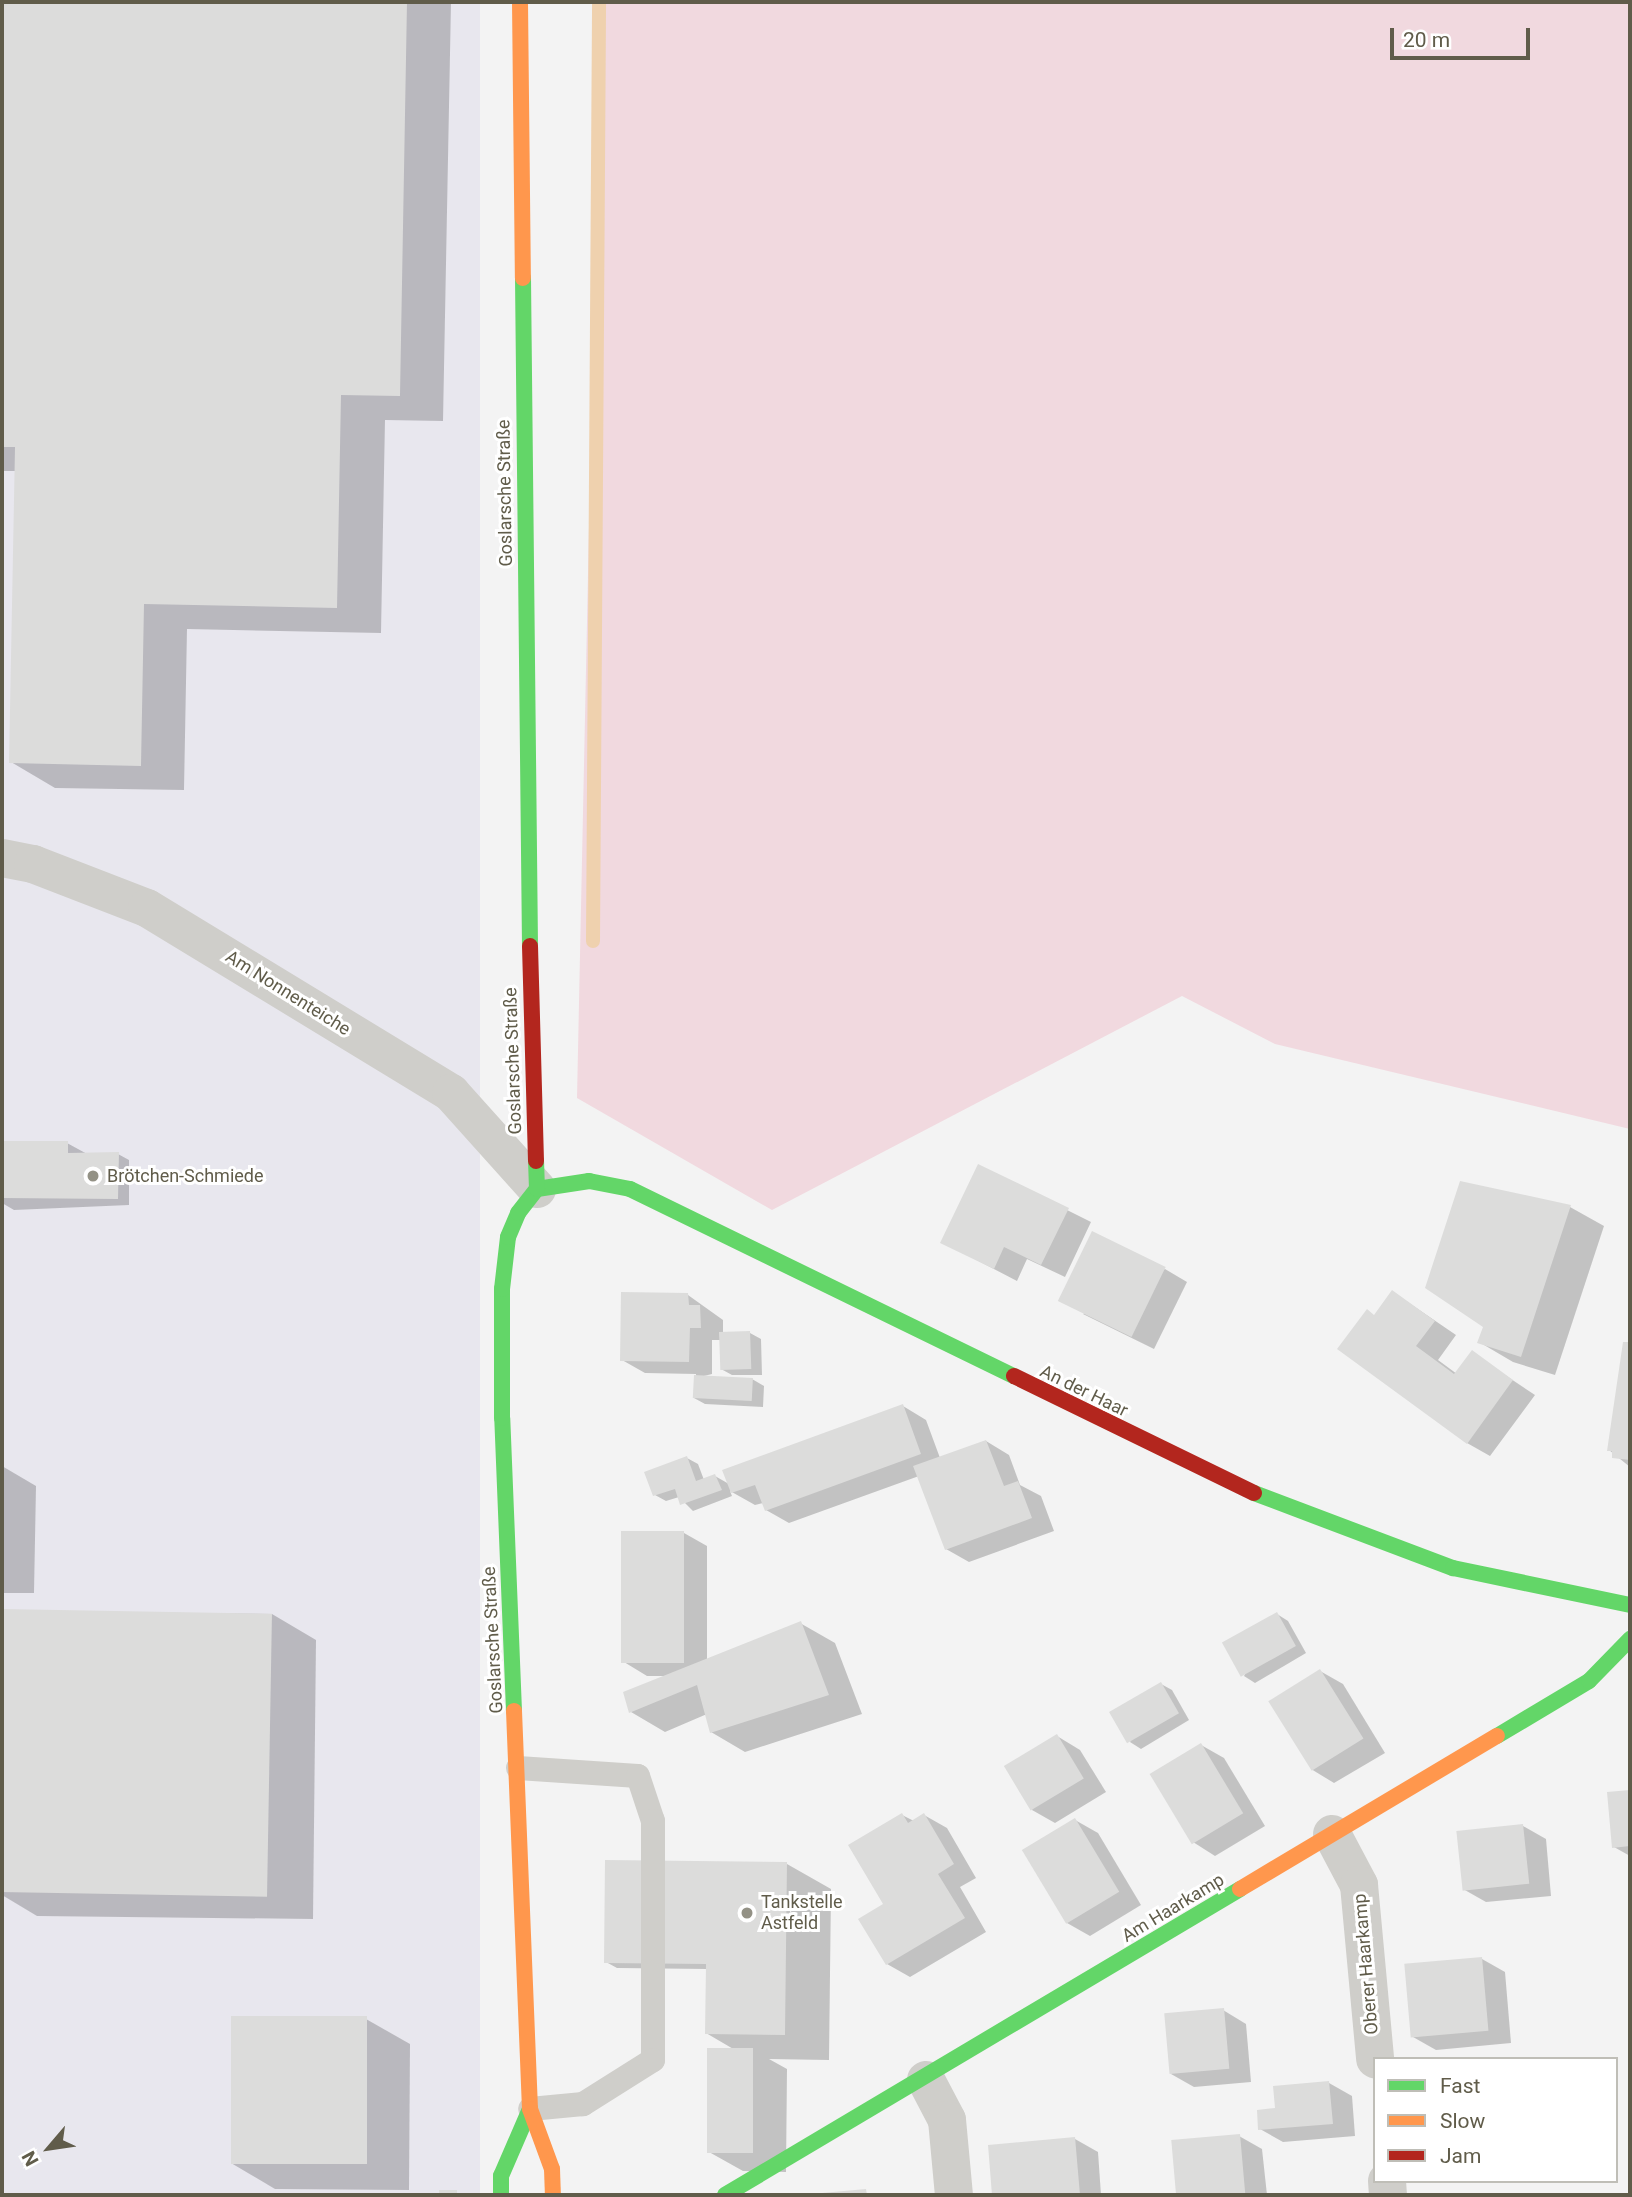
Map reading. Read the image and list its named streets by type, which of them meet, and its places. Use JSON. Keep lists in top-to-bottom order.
{
  "streets": {
    "street": [
      "Goslarsche Straße",
      "Am Nonnenteiche",
      "An der Haar",
      "Am Haarkamp",
      "Oberer Haarkamp"
    ]
  },
  "crossings": [
    ["Goslarsche Straße", "Am Nonnenteiche"],
    ["Goslarsche Straße", "An der Haar"],
    ["Am Nonnenteiche", "An der Haar"],
    ["Am Haarkamp", "Oberer Haarkamp"]
  ],
  "places": ["Brötchen-Schmiede", "Tankstelle Astfeld"],
  "legend": ["Fast", "Slow", "Jam"],
  "scale_bar": "20 m",
  "north": "bottom left"
}
